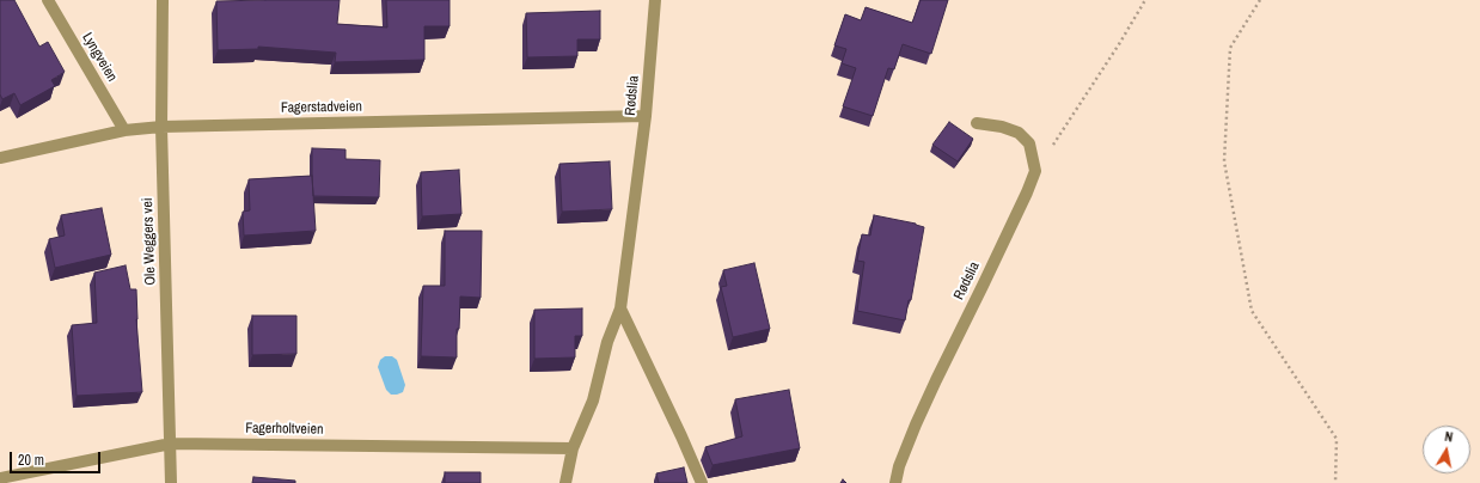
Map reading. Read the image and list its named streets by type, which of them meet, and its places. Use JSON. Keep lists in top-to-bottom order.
{
  "streets": {
    "street": [
      "Lyngveien",
      "Rødslia",
      "Fagerstadveien",
      "Ole Weggers vei",
      "Fagerholtveien"
    ]
  },
  "crossings": [
    ["Lyngveien", "Fagerstadveien"],
    ["Rødslia", "Fagerstadveien"],
    ["Rødslia", "Fagerholtveien"],
    ["Fagerstadveien", "Ole Weggers vei"],
    ["Ole Weggers vei", "Fagerholtveien"]
  ],
  "scale_bar": "20 m",
  "north": "top"
}
